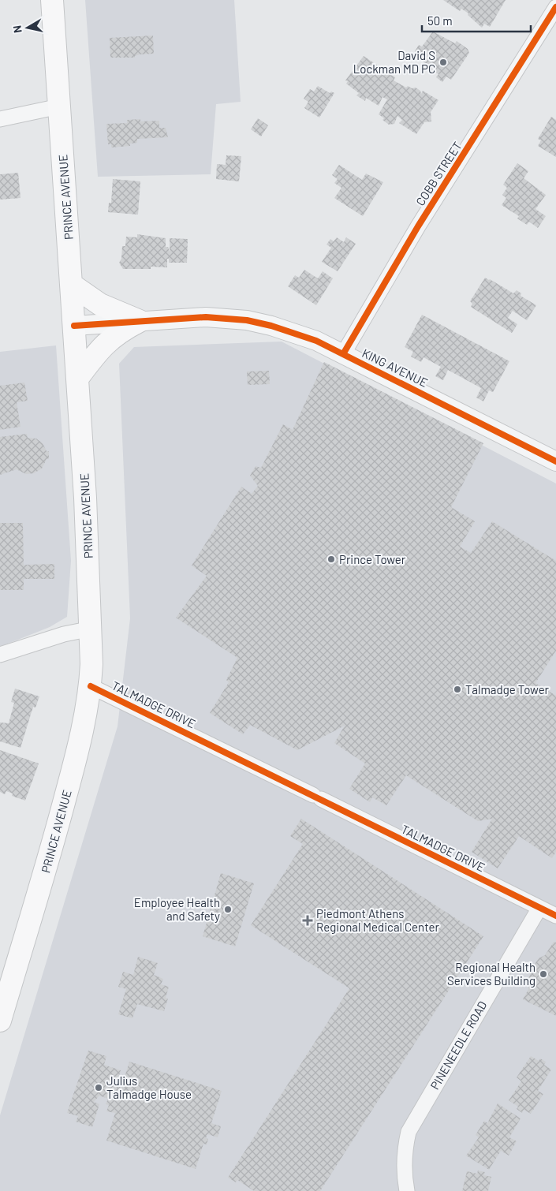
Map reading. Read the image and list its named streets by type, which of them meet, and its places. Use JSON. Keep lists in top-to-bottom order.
{
  "streets": {
    "main road": ["PRINCE AVENUE"],
    "street": [
      "COBB STREET",
      "KING AVENUE",
      "TALMADGE DRIVE",
      "PINENEEDLE ROAD"
    ]
  },
  "crossings": [
    ["COBB STREET", "KING AVENUE"],
    ["PRINCE AVENUE", "KING AVENUE"],
    ["PRINCE AVENUE", "TALMADGE DRIVE"],
    ["TALMADGE DRIVE", "PINENEEDLE ROAD"]
  ],
  "places": {
    "other": [
      "David S Lockman MD PC",
      "Prince Tower",
      "Talmadge Tower",
      "Employee Health and Safety",
      "Regional Health Services Building",
      "Julius Talmadge House"
    ],
    "health": ["Piedmont Athens Regional Medical Center"]
  },
  "scale_bar": "50 m",
  "north": "left"
}
